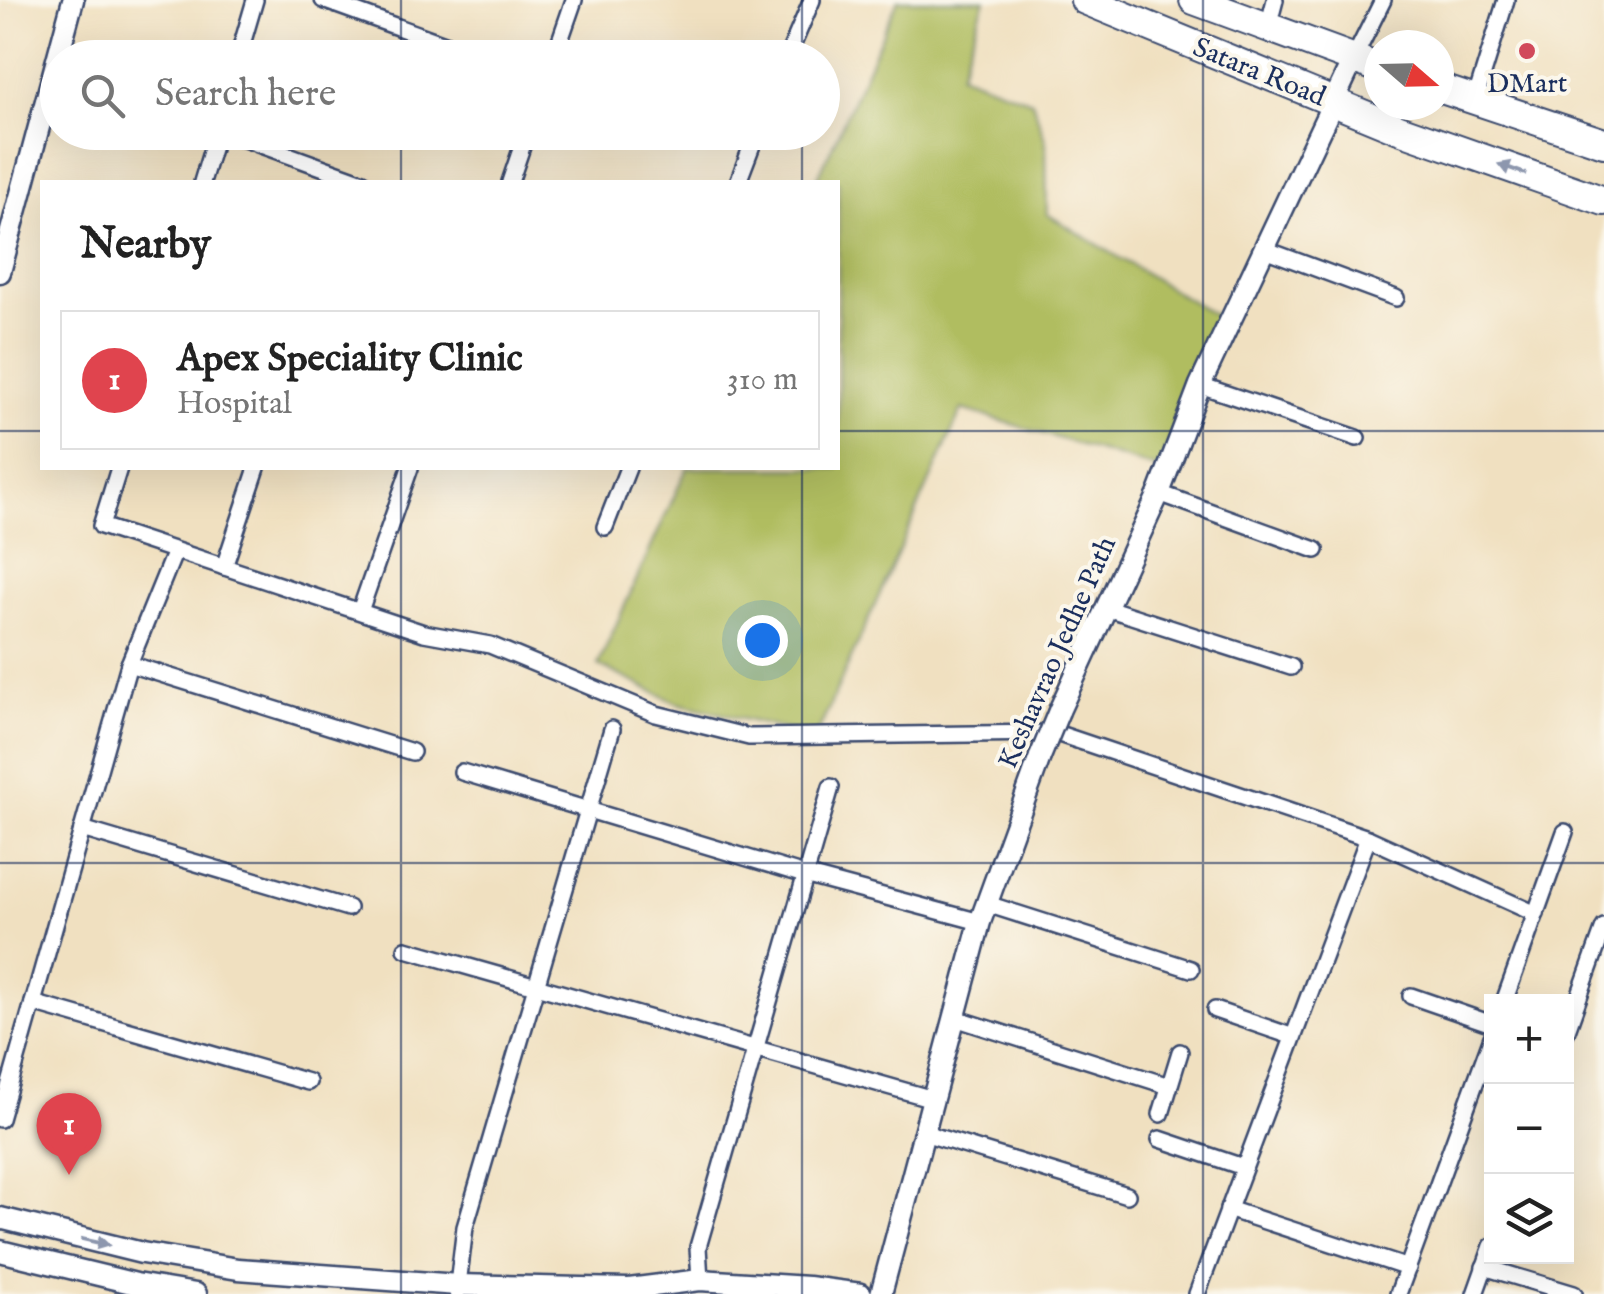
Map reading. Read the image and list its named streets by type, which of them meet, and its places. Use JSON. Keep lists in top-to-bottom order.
{
  "streets": {
    "highway": ["Satara Road"],
    "street": ["Keshavrao Jedhe Path"]
  },
  "crossings": [
    ["Satara Road", "Keshavrao Jedhe Path"]
  ],
  "places": ["DMart"],
  "north": "right",
  "page": {
    "search": "Search here",
    "heading": "Nearby",
    "list": [
      {
        "mark": "1",
        "name": "Apex Speciality Clinic",
        "note": "Hospital",
        "value": "310 m"
      }
    ],
    "map_buttons": ["+", "−"],
    "pins": "1"
  }
}
